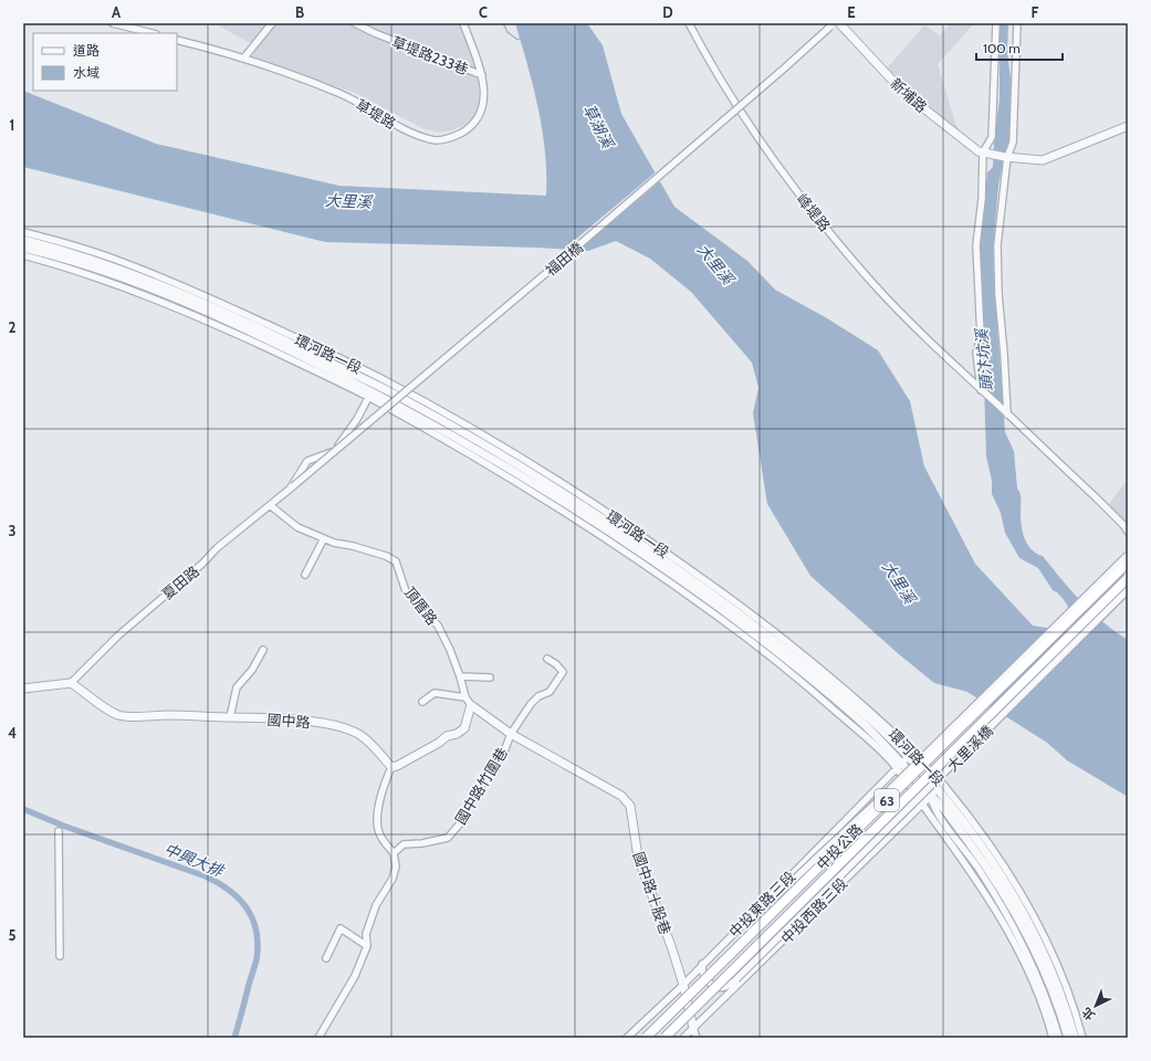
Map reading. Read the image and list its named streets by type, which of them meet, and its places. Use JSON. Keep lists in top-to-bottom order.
{
  "streets": {
    "main road": ["63", "中投公路"],
    "street": [
      "草堤路233巷",
      "新埔路",
      "草堤路",
      "峰堤路",
      "福田橋",
      "環河路一段",
      "夏田路",
      "頂厝路",
      "國中路",
      "大里溪橋",
      "國中路竹圍巷",
      "國中路十股巷",
      "中投東路三段",
      "中投西路三段"
    ]
  },
  "crossings": [
    ["草堤路233巷", "草堤路"],
    ["福田橋", "夏田路"],
    ["環河路一段", "中投東路三段"],
    ["環河路一段", "中投西路三段"],
    ["夏田路", "頂厝路"],
    ["夏田路", "國中路"],
    ["大里溪橋", "中投東路三段"],
    ["大里溪橋", "中投西路三段"],
    ["國中路竹圍巷", "國中路十股巷"],
    ["國中路十股巷", "中投東路三段"],
    ["國中路十股巷", "中投西路三段"]
  ],
  "water": [
    "草湖溪",
    "大里溪",
    "頭汴坑溪",
    "中興大排"
  ],
  "legend": ["道路", "水域"],
  "scale_bar": "100 m",
  "north": "bottom left",
  "grid": {
    "columns": [
      "A",
      "B",
      "C",
      "D",
      "E",
      "F"
    ],
    "rows": [
      "1",
      "2",
      "3",
      "4",
      "5"
    ]
  }
}
